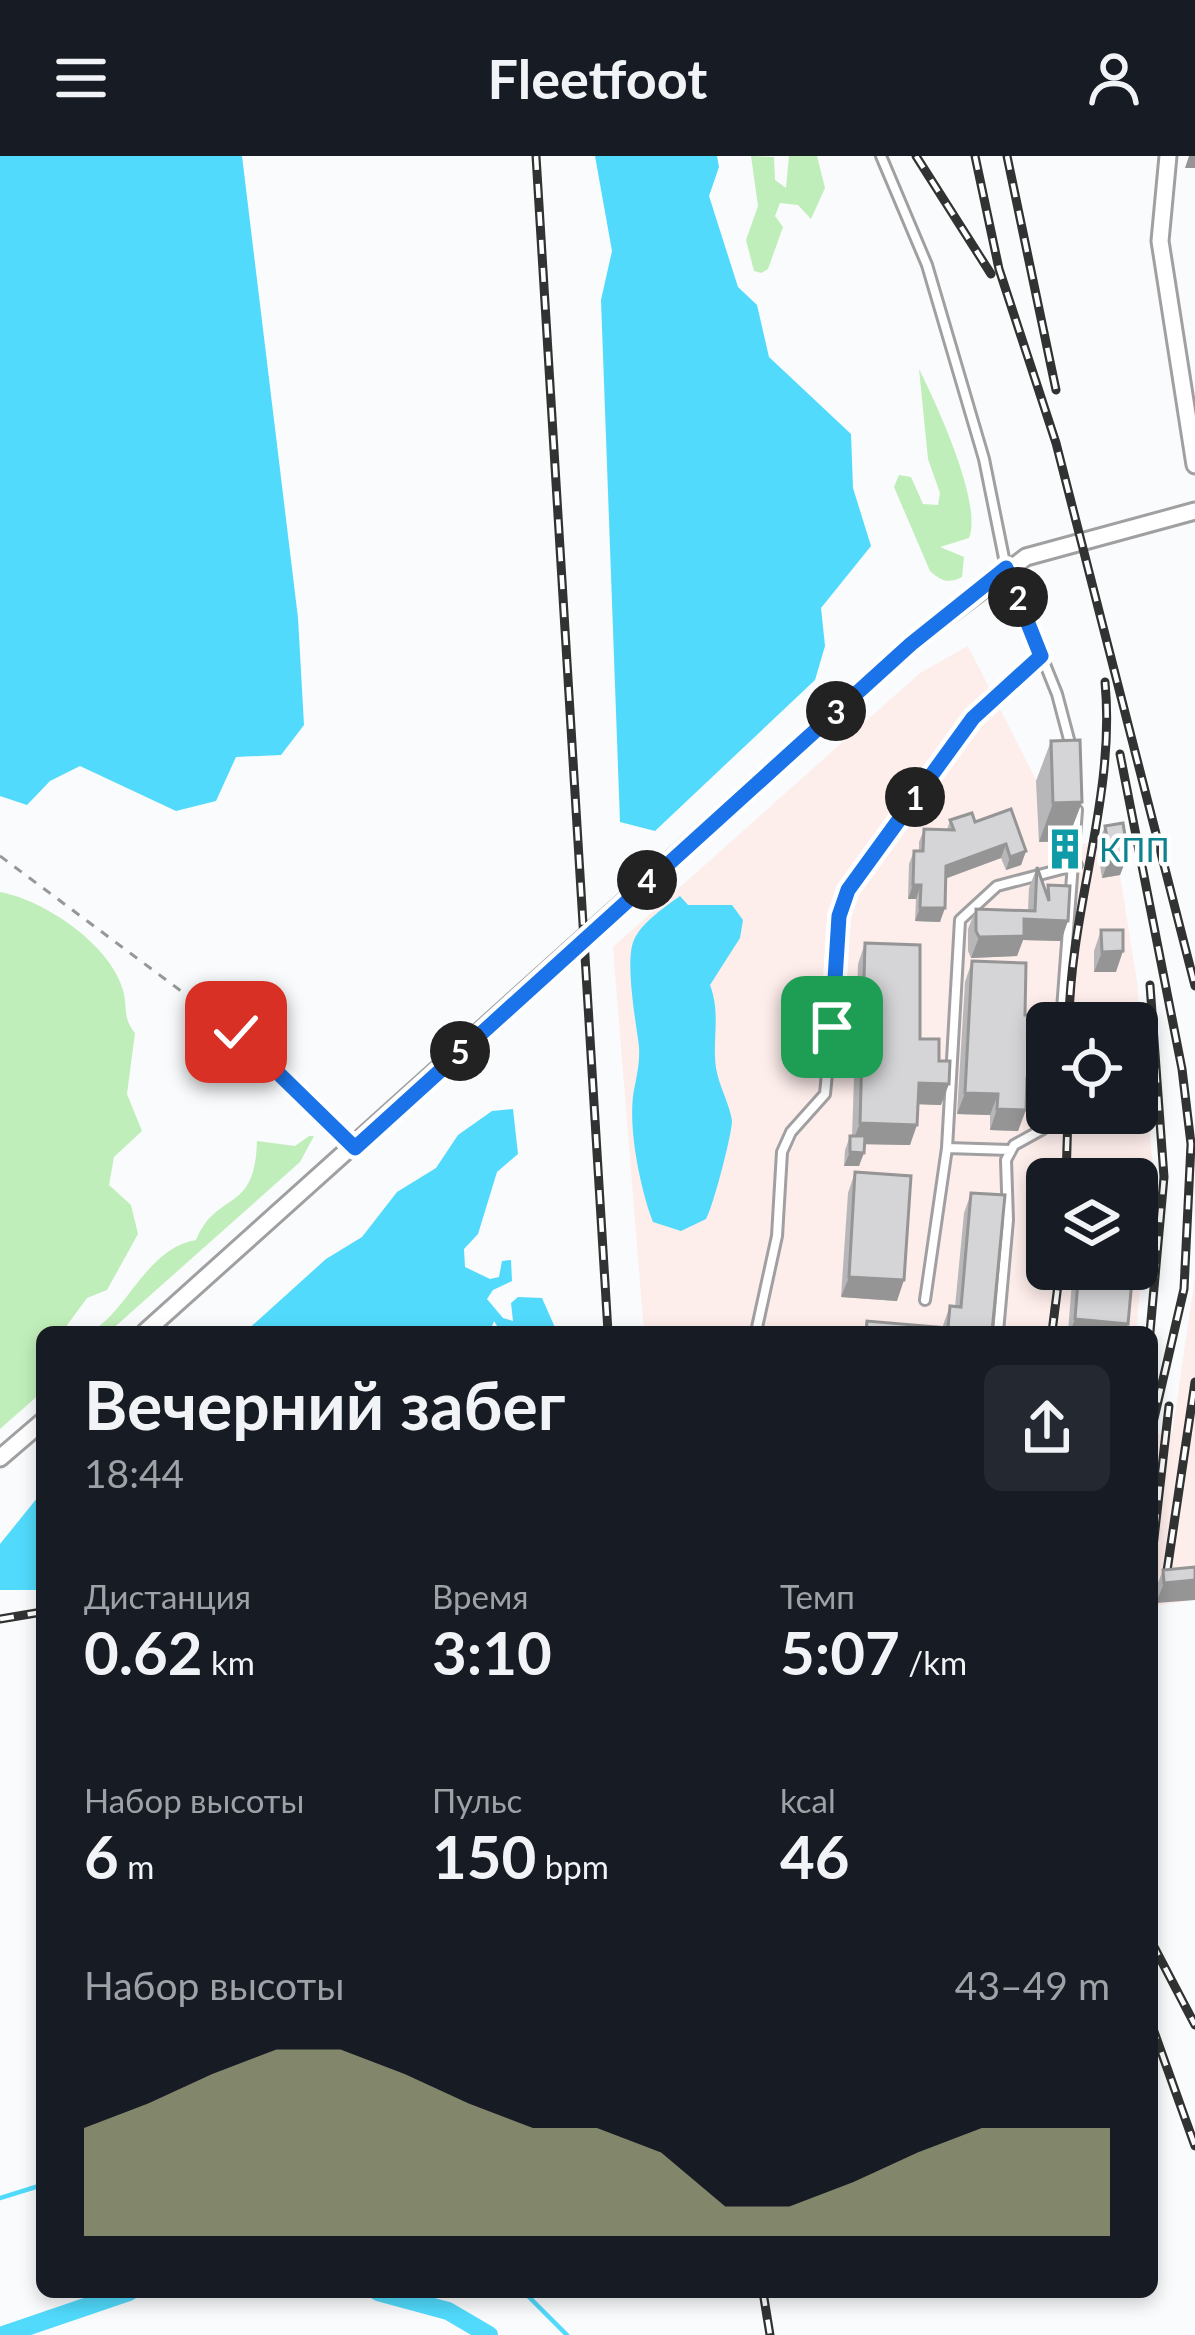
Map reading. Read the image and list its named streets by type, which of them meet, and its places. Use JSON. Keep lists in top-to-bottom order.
{
  "places": {
    "building": ["КПП"]
  },
  "page": {
    "header": "Fleetfoot",
    "pins": [
      "2",
      "3",
      "1",
      "4",
      "5"
    ],
    "heading": ["Вечерний забег", "18:44"],
    "stats": [
      ["Дистанция", "0.62 km"],
      ["Время", "3:10"],
      ["Темп", "5:07 /km"],
      ["Набор высоты", "6 m"],
      ["Пульс", "150 bpm"],
      ["kcal", "46"]
    ],
    "chart": ["Набор высоты", "43–49 m"]
  }
}
